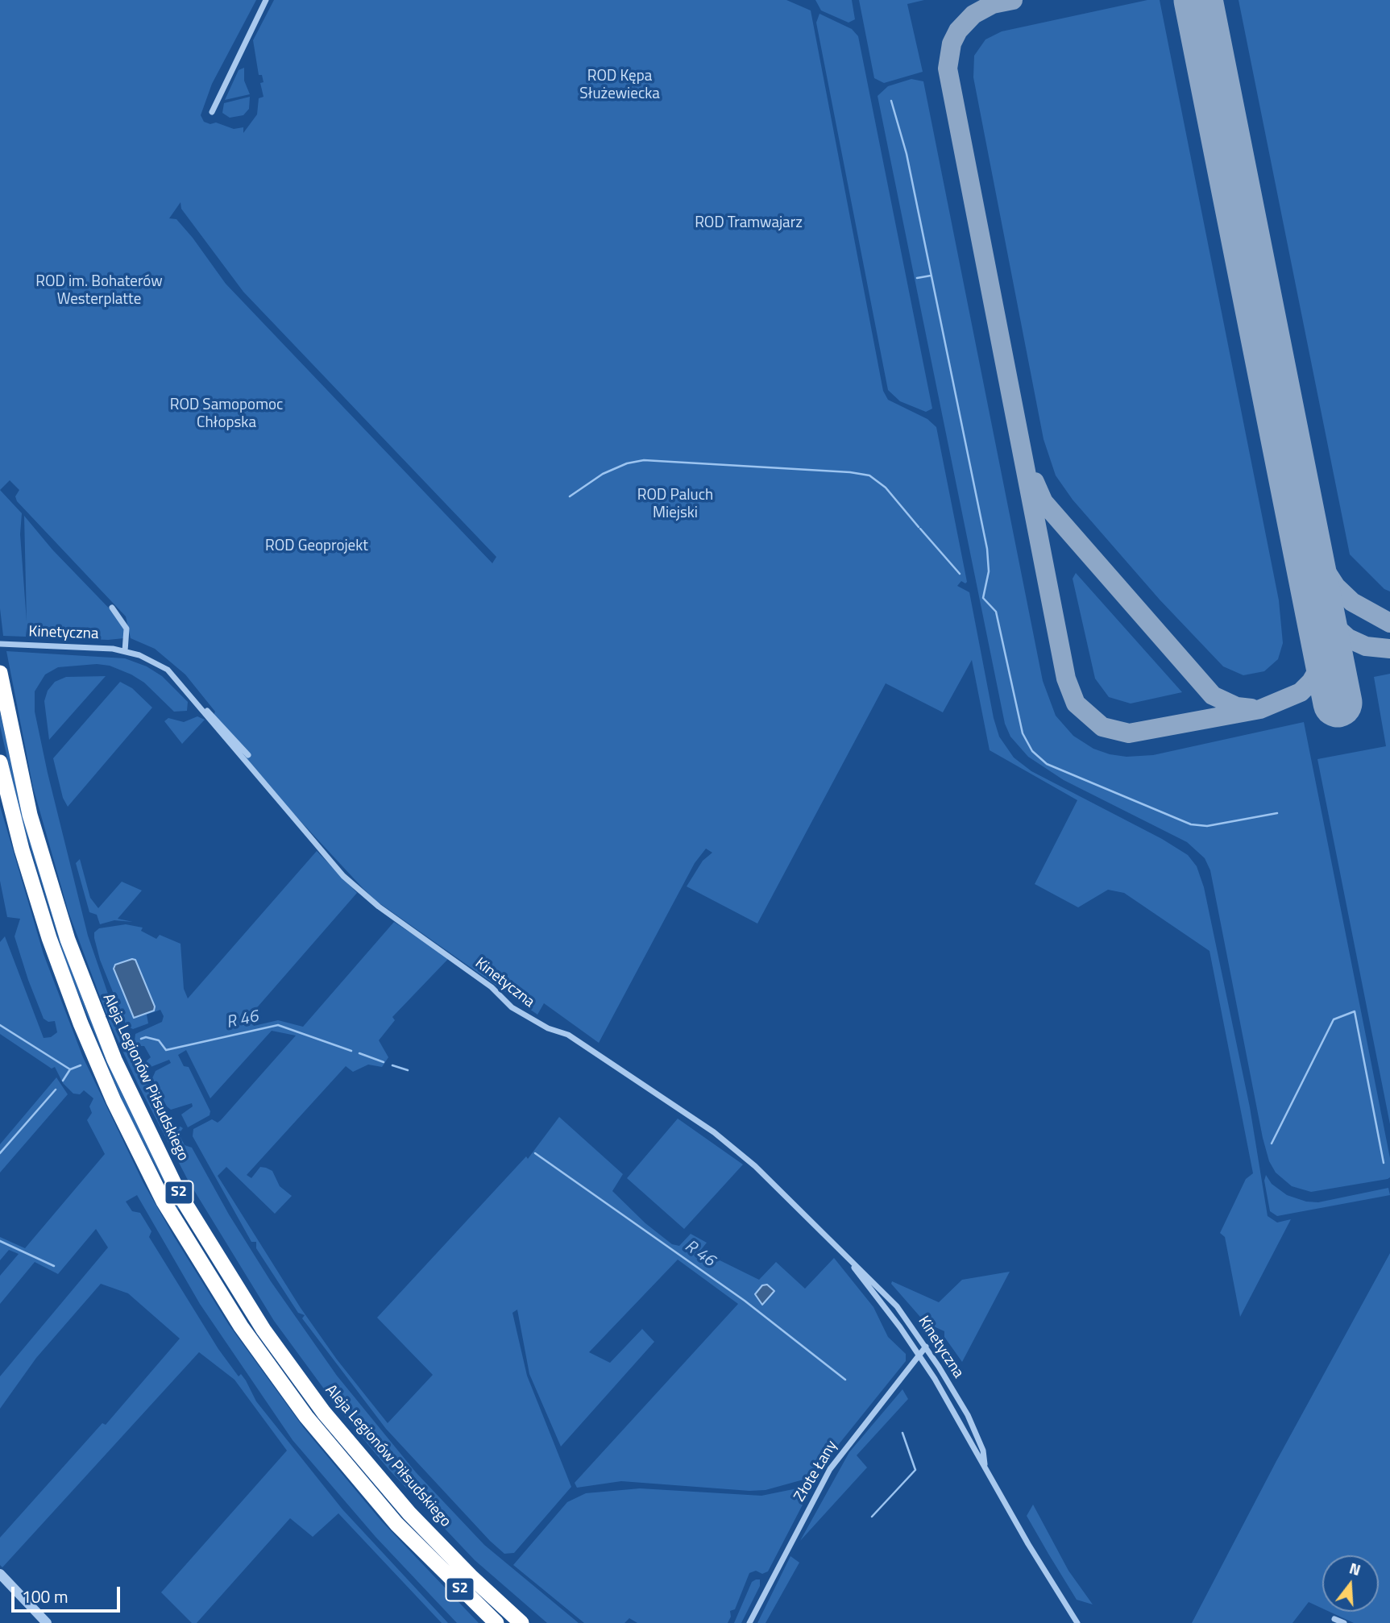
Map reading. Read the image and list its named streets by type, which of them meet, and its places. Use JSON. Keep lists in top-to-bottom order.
{
  "streets": {
    "highway": ["Aleja Legionów Piłsudskiego", "S2"],
    "street": ["Kinetyczna", "Złote Łany"]
  },
  "crossings": [
    ["Kinetyczna", "Złote Łany"]
  ],
  "water": ["R 46"],
  "parks": [
    "ROD Kępa Służewiecka",
    "ROD Tramwajarz",
    "ROD im. Bohaterów Westerplatte",
    "ROD Samopomoc Chłopska",
    "ROD Paluch Miejski",
    "ROD Geoprojekt"
  ],
  "scale_bar": "100 m",
  "north": "top"
}
